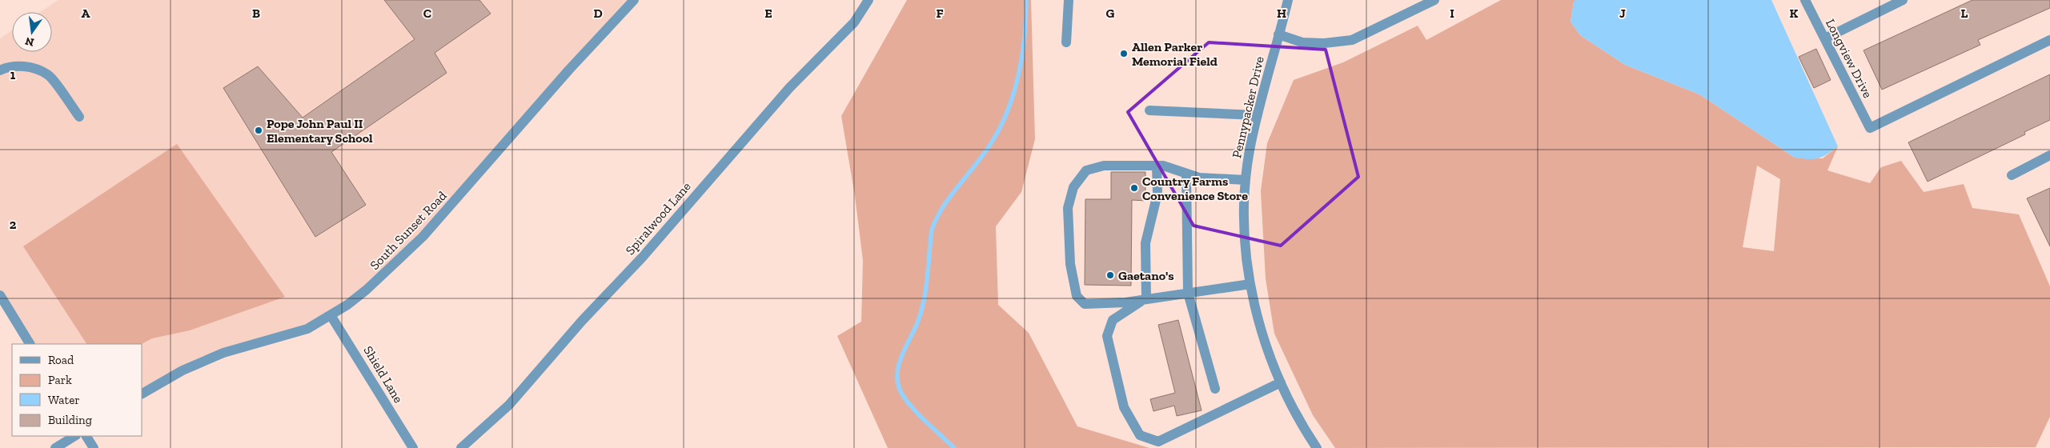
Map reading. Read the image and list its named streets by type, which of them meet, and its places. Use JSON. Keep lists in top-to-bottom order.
{
  "streets": {
    "street": [
      "Longview Drive",
      "Pennypacker Drive",
      "Spiralwood Lane",
      "South Sunset Road",
      "Shield Lane"
    ]
  },
  "crossings": [
    ["South Sunset Road", "Shield Lane"]
  ],
  "places": [
    "Allen Parker Memorial Field",
    "Pope John Paul II Elementary School",
    "Country Farms Convenience Store",
    "Gaetano's"
  ],
  "legend": [
    "Road",
    "Park",
    "Water",
    "Building"
  ],
  "north": "bottom",
  "grid": {
    "columns": [
      "A",
      "B",
      "C",
      "D",
      "E",
      "F",
      "G",
      "H",
      "I",
      "J",
      "K",
      "L"
    ],
    "rows": ["1", "2"]
  }
}
